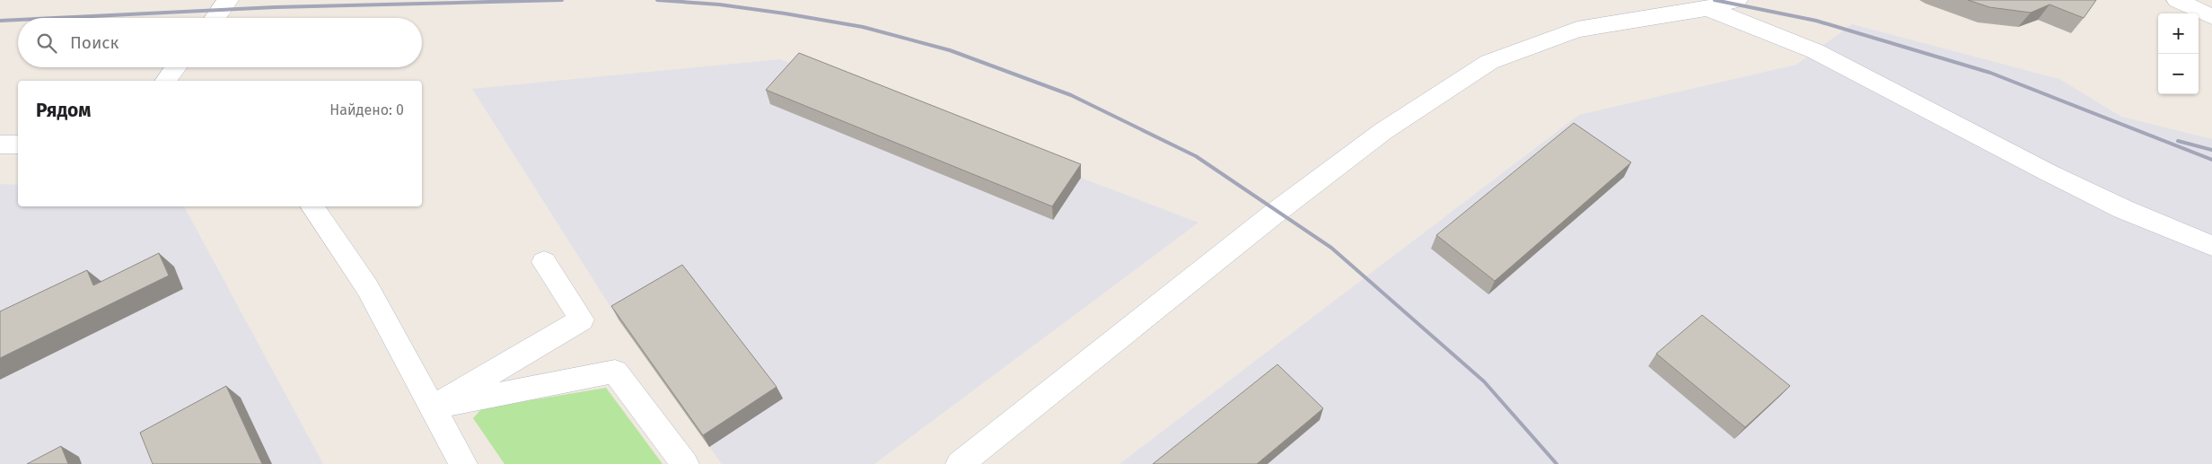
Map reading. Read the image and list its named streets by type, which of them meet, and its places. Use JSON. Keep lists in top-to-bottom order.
{
  "page": {
    "map_buttons": ["+", "−"],
    "search": "Поиск",
    "heading": ["Рядом", "Найдено: 0"]
  }
}
